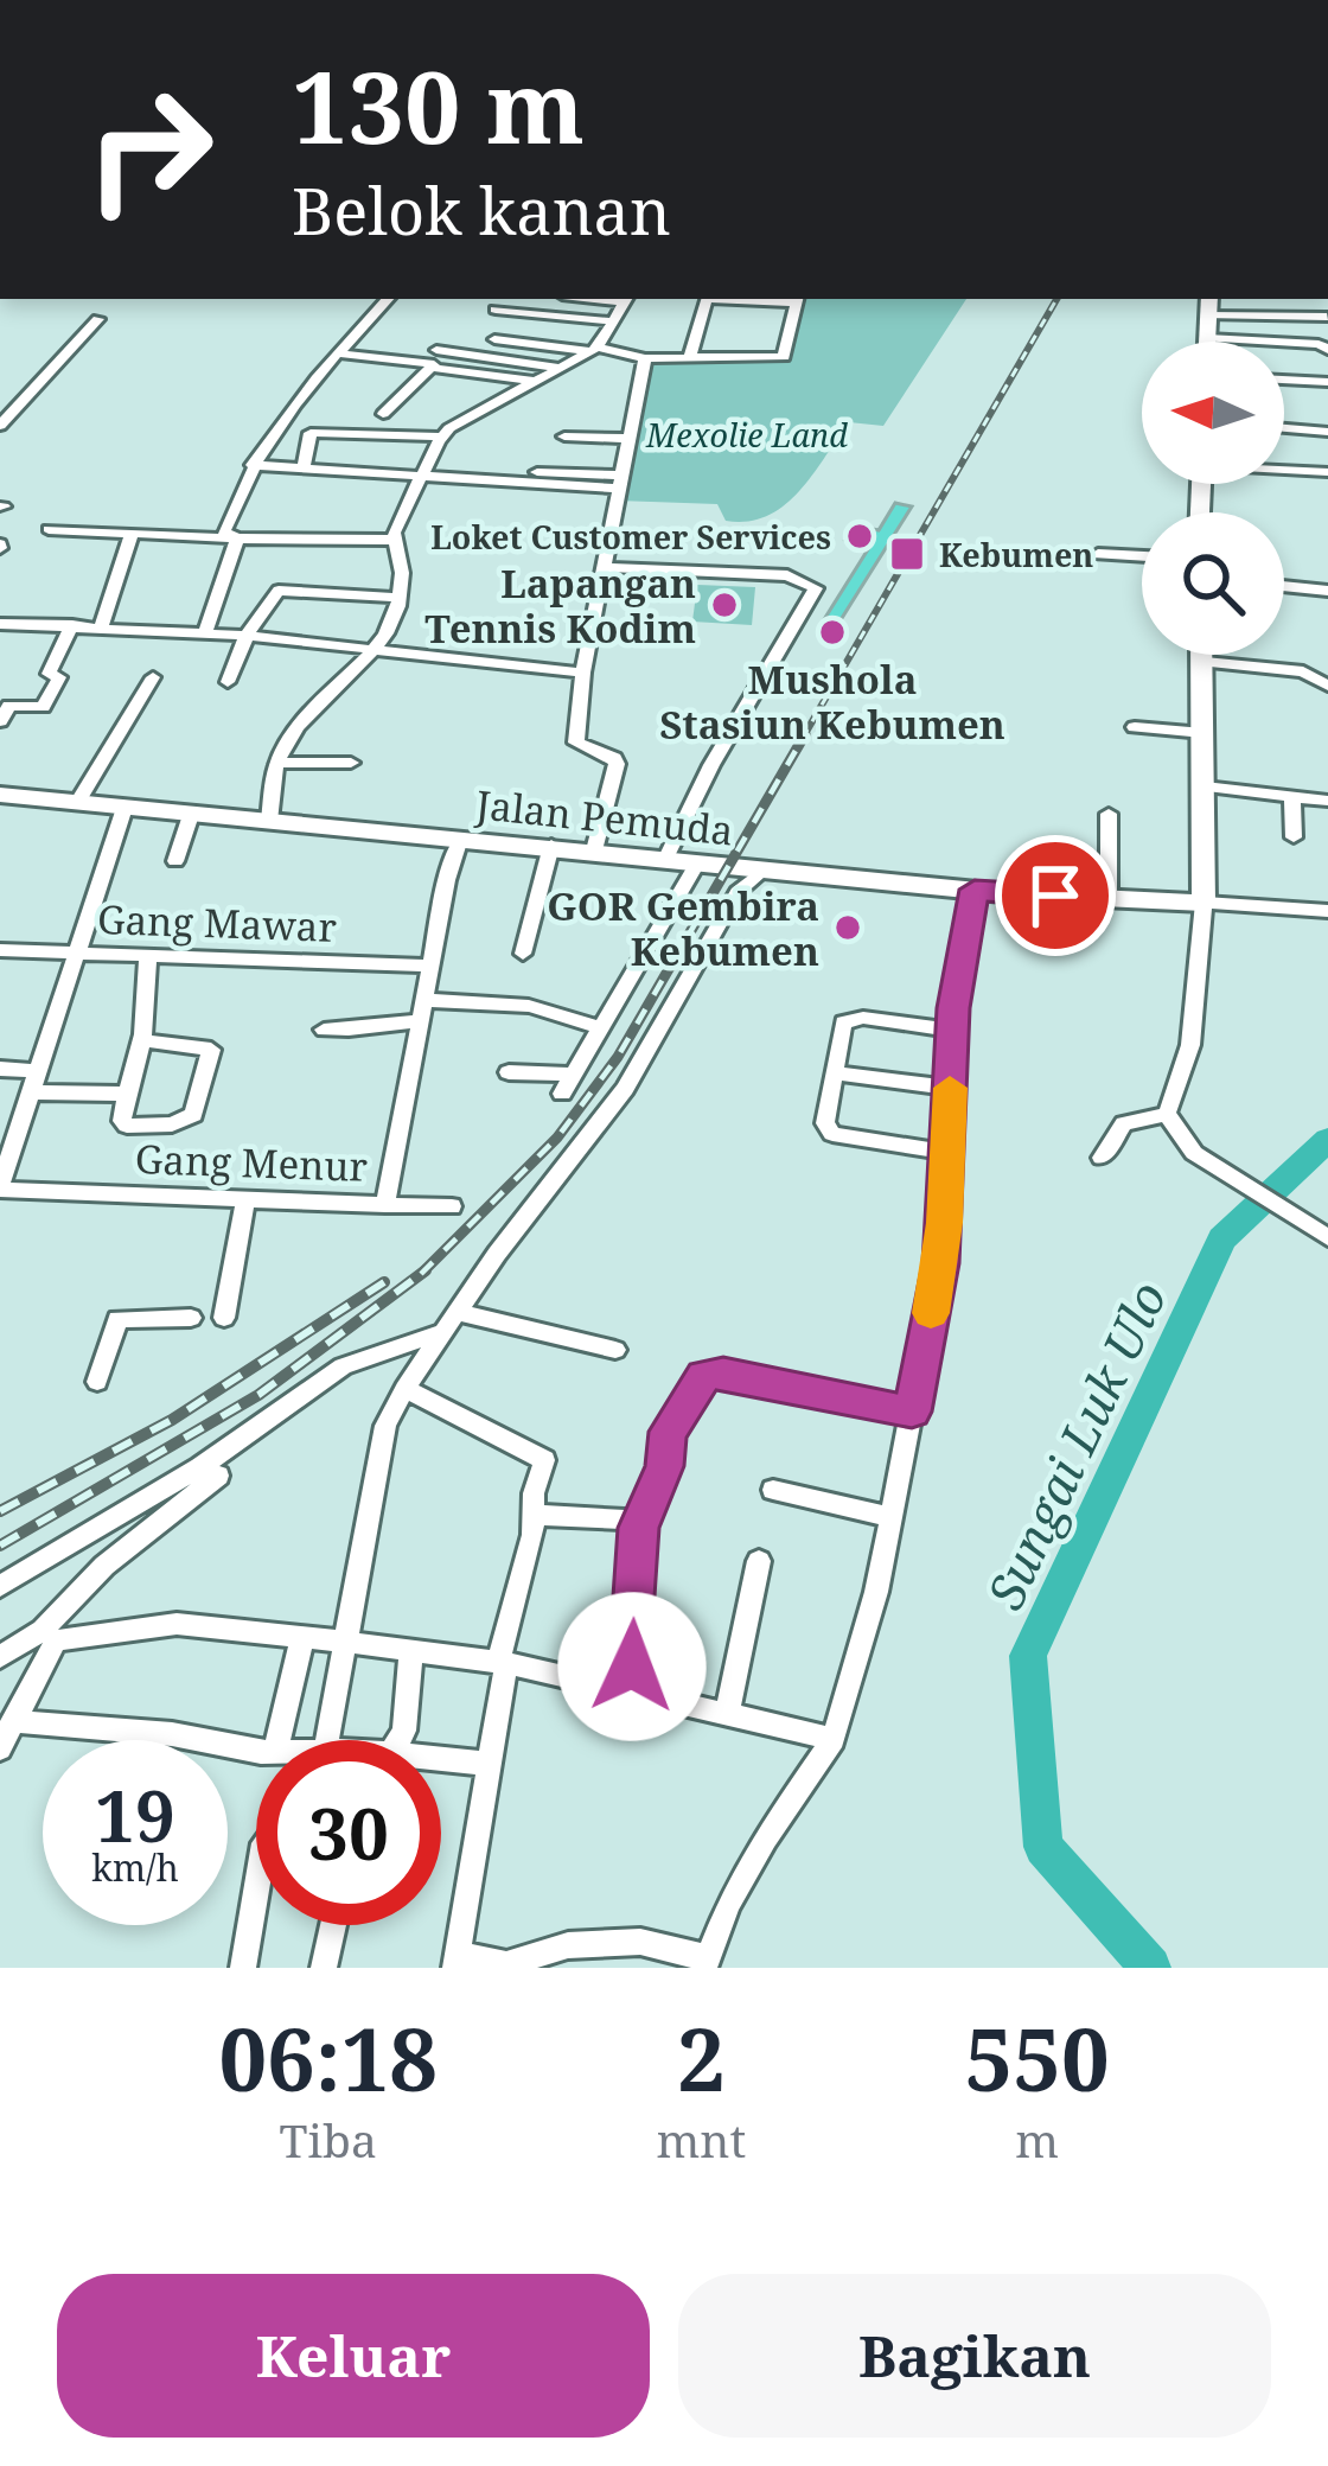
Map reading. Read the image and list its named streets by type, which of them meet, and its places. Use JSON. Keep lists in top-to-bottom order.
{
  "streets": {
    "main road": ["Jalan Pemuda"],
    "street": ["Gang Mawar", "Gang Menur"]
  },
  "crossings": [
    ["Jalan Pemuda", "Gang Menur"],
    ["Gang Mawar", "Gang Menur"]
  ],
  "water": ["Sungai Luk Ulo"],
  "parks": ["Mexolie Land"],
  "places": {
    "other": [
      "Loket Customer Services",
      "Lapangan Tennis Kodim",
      "Mushola Stasiun Kebumen",
      "GOR Gembira Kebumen"
    ],
    "transit": ["Kebumen"]
  },
  "north": "left",
  "page": {
    "turn": ["130 m", "Belok kanan"],
    "speed": "19 km/h",
    "limit": "30",
    "eta": [
      "06:18",
      "Tiba",
      "2",
      "mnt",
      "550",
      "m"
    ],
    "buttons": ["Keluar", "Bagikan"]
  }
}
